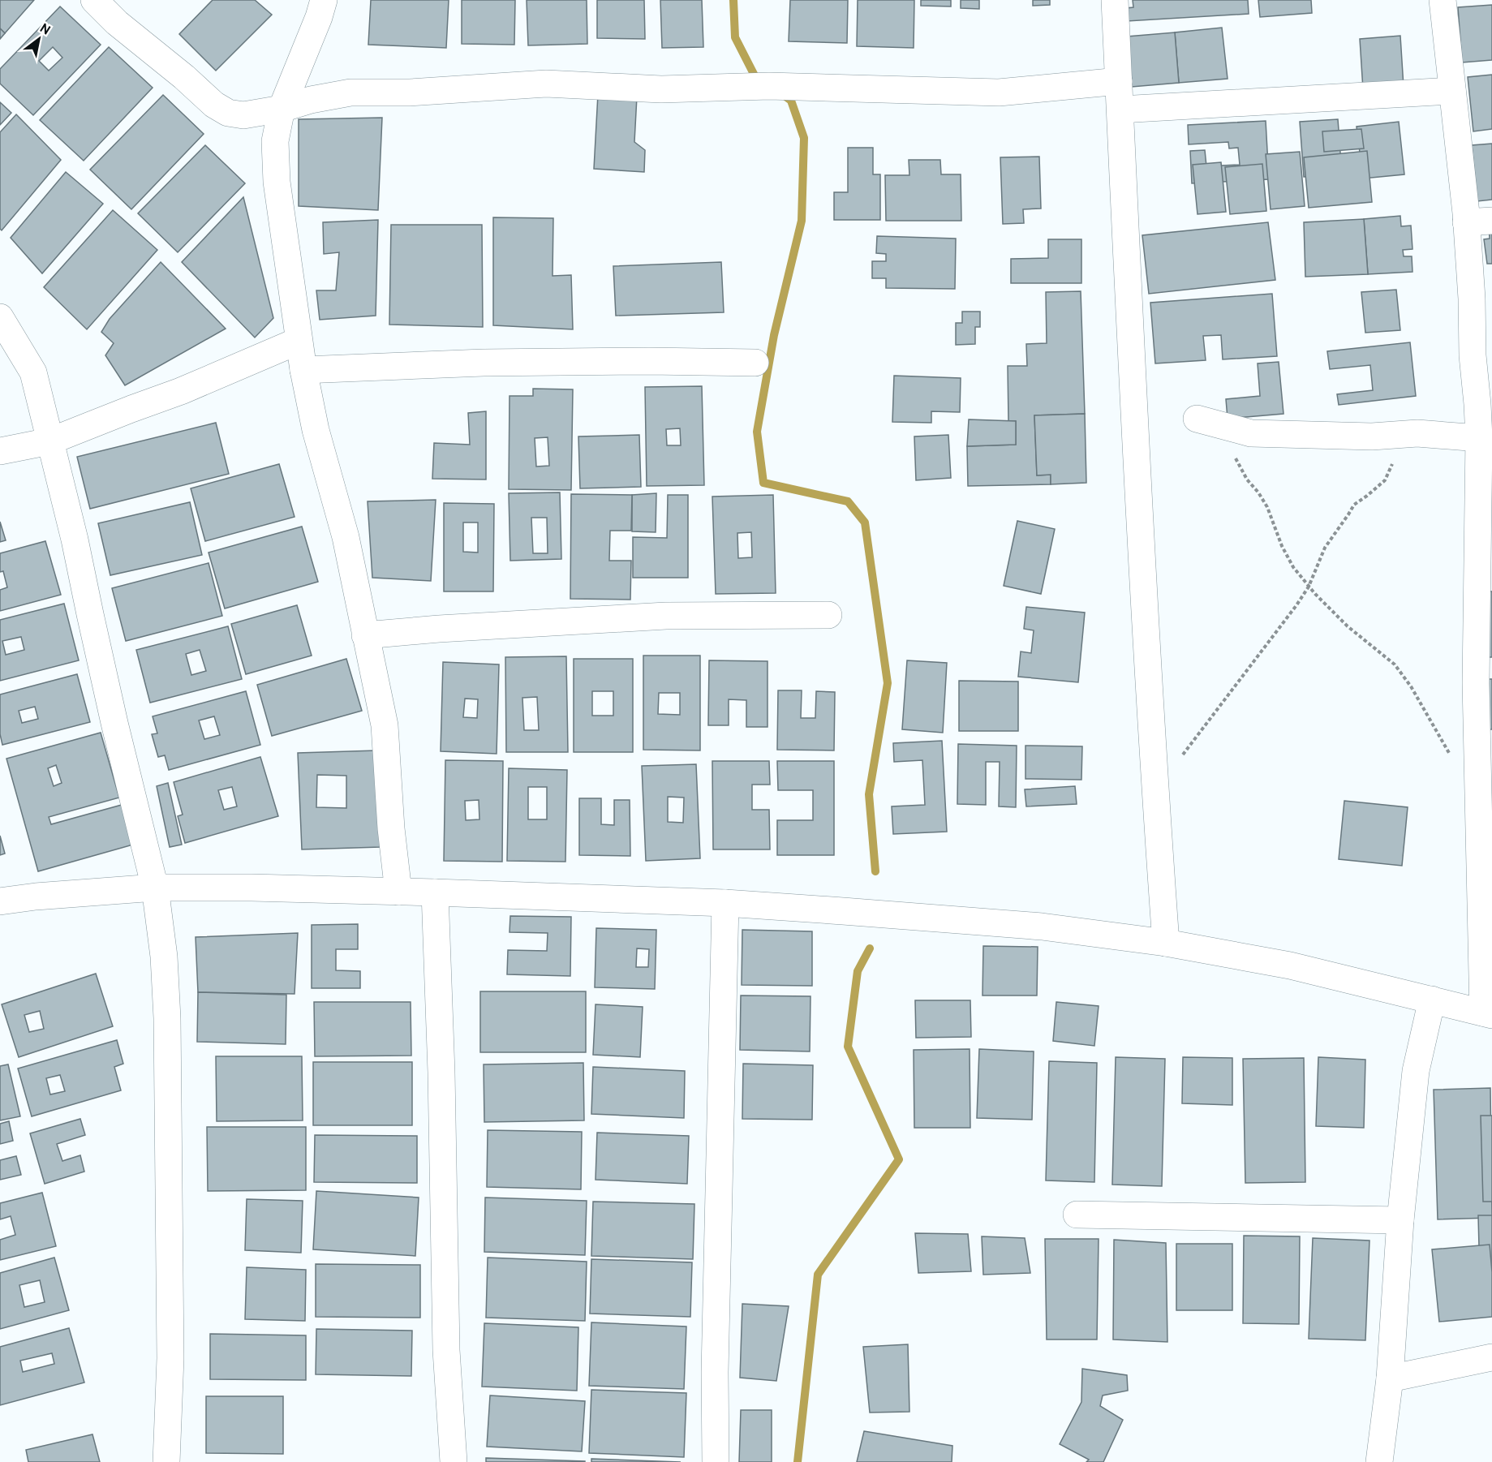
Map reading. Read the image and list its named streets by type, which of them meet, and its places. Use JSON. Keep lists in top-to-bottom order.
{
  "north": "top right"
}
